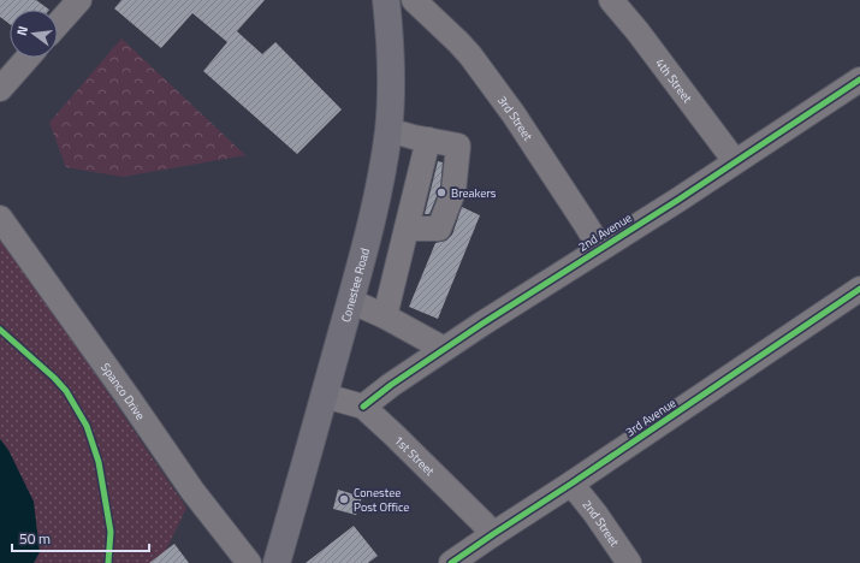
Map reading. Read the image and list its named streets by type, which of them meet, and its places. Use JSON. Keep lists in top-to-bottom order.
{
  "streets": {
    "main road": ["Conestee Road"],
    "street": [
      "4th Street",
      "3rd Street",
      "2nd Avenue",
      "Spanco Drive",
      "3rd Avenue",
      "1st Street",
      "2nd Street"
    ]
  },
  "crossings": [
    ["4th Street", "2nd Avenue"],
    ["3rd Street", "2nd Avenue"],
    ["2nd Avenue", "1st Street"],
    ["Conestee Road", "1st Street"],
    ["3rd Avenue", "1st Street"],
    ["3rd Avenue", "2nd Street"]
  ],
  "places": ["Breakers", "Conestee Post Office"],
  "scale_bar": "50 m",
  "north": "left"
}
